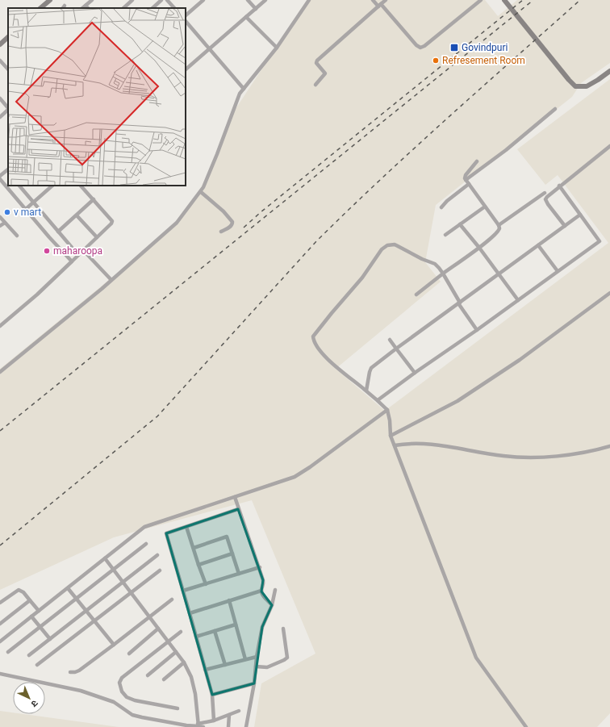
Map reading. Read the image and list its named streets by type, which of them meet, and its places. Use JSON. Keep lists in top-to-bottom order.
{
  "places": {
    "transit": ["Govindpuri"],
    "other": ["Refresement Room", "v mart", "maharoopa"]
  },
  "north": "bottom right"
}
